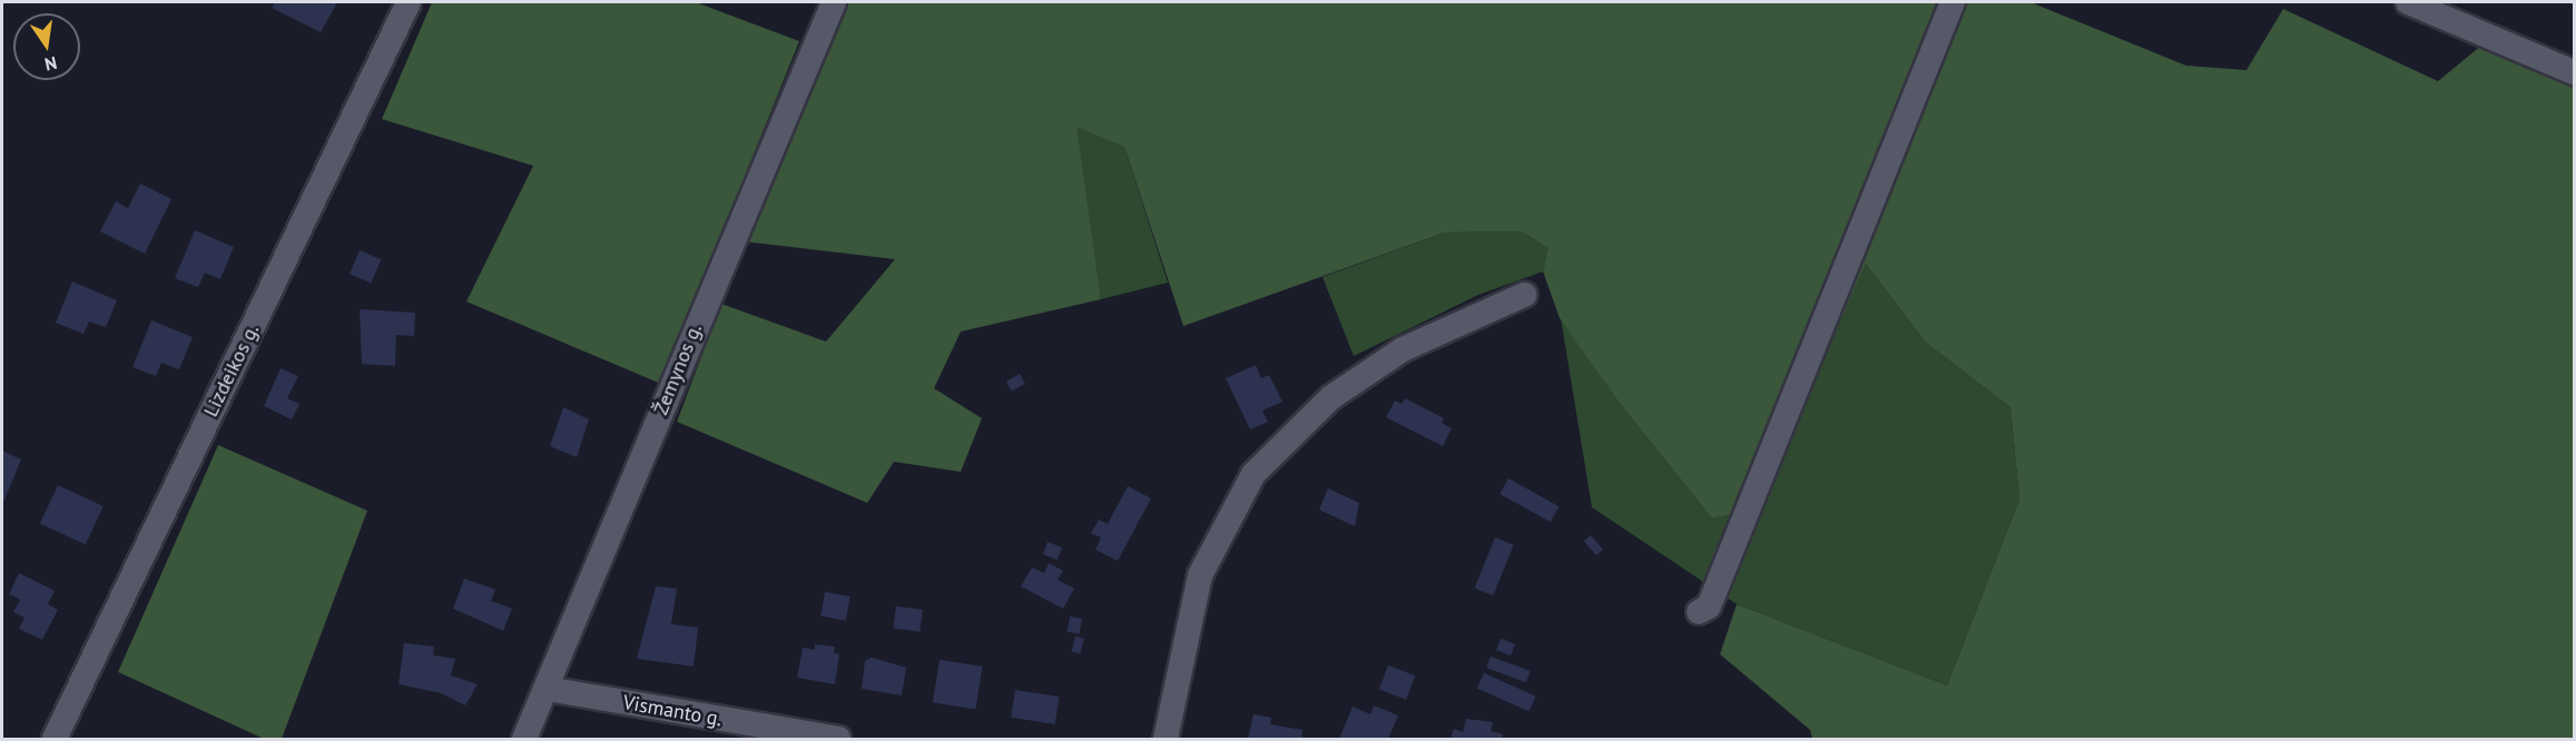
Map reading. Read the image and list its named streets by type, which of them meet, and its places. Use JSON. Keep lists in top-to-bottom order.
{
  "streets": {
    "street": ["Žemynos g.", "Lizdeikos g.", "Vismanto g."]
  },
  "crossings": [
    ["Žemynos g.", "Vismanto g."]
  ],
  "north": "bottom"
}
